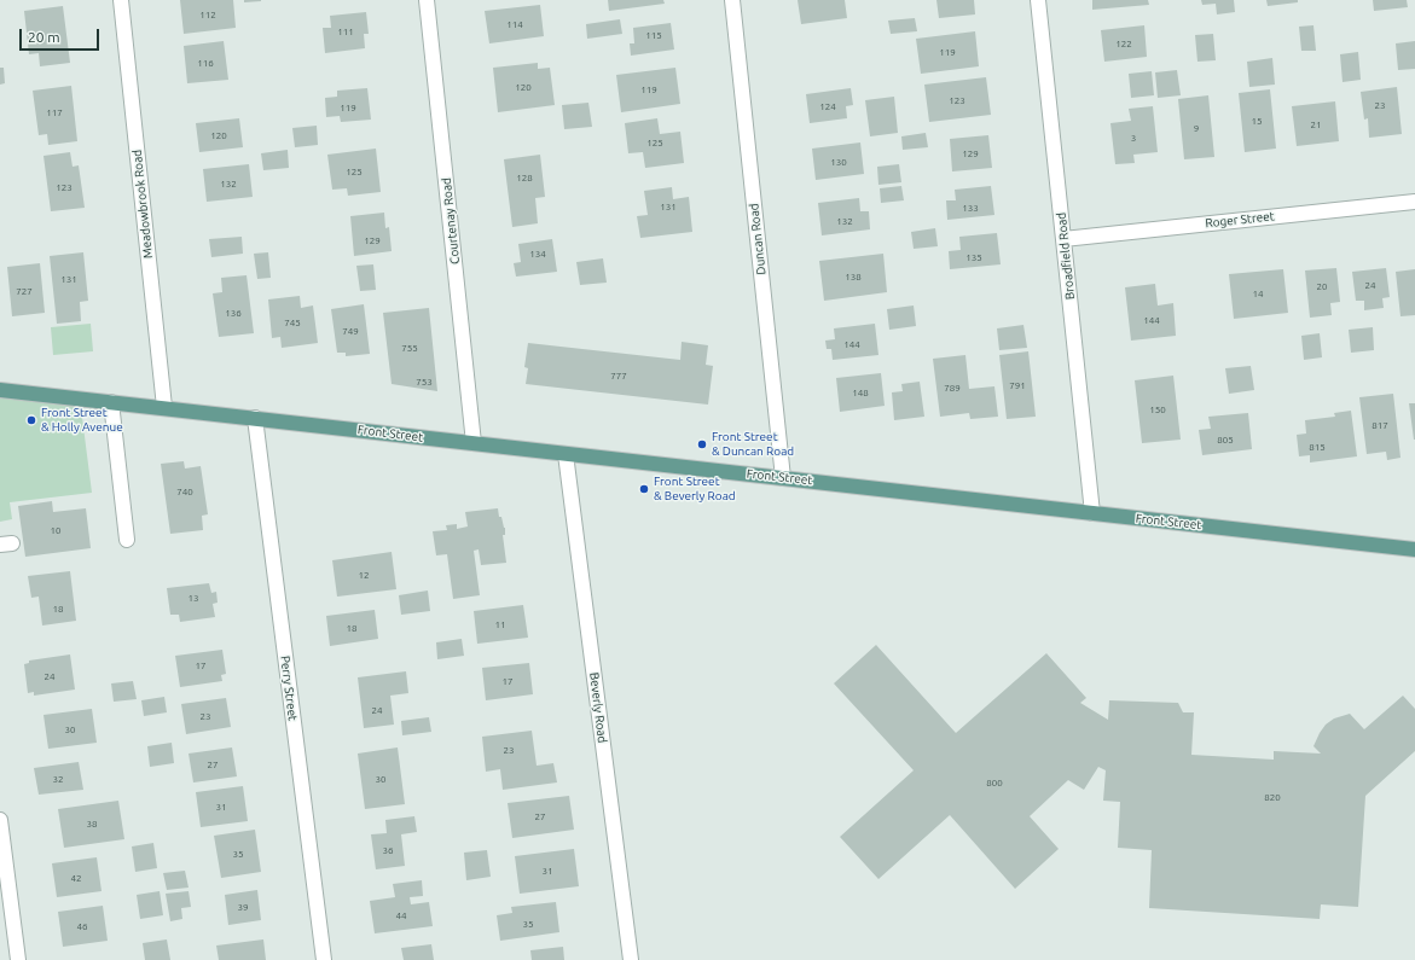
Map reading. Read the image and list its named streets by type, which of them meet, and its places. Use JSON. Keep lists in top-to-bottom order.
{
  "streets": {
    "main road": ["Front Street"],
    "street": [
      "Meadowbrook Road",
      "Roger Street",
      "Courtenay Road",
      "Duncan Road",
      "Broadfield Road",
      "Perry Street",
      "Beverly Road"
    ]
  },
  "crossings": [
    ["Meadowbrook Road", "Front Street"],
    ["Roger Street", "Broadfield Road"],
    ["Courtenay Road", "Front Street"],
    ["Duncan Road", "Front Street"],
    ["Broadfield Road", "Front Street"],
    ["Front Street", "Perry Street"],
    ["Front Street", "Beverly Road"]
  ],
  "places": ["Front Street & Holly Avenue", "Front Street & Duncan Road", "Front Street & Beverly Road"],
  "house_numbers": [
    "112",
    "114",
    "111",
    "115",
    "122",
    "119",
    "116",
    "120",
    "119",
    "123",
    "23",
    "124",
    "119",
    "117",
    "15",
    "21",
    "9",
    "120",
    "3",
    "125",
    "129",
    "130",
    "125",
    "128",
    "132",
    "123",
    "131",
    "133",
    "132",
    "129",
    "134",
    "135",
    "138",
    "131",
    "24",
    "20",
    "727",
    "14",
    "136",
    "144",
    "745",
    "749",
    "144",
    "755",
    "777",
    "753",
    "791",
    "789",
    "148",
    "150",
    "817",
    "805",
    "815",
    "740",
    "10",
    "12",
    "13",
    "18",
    "11",
    "18",
    "17",
    "24",
    "17",
    "24",
    "23",
    "30",
    "23",
    "27",
    "32",
    "30",
    "800",
    "820",
    "31",
    "27",
    "38",
    "36",
    "35",
    "31",
    "42",
    "39",
    "44",
    "35",
    "46"
  ],
  "scale_bar": "20 m"
}
